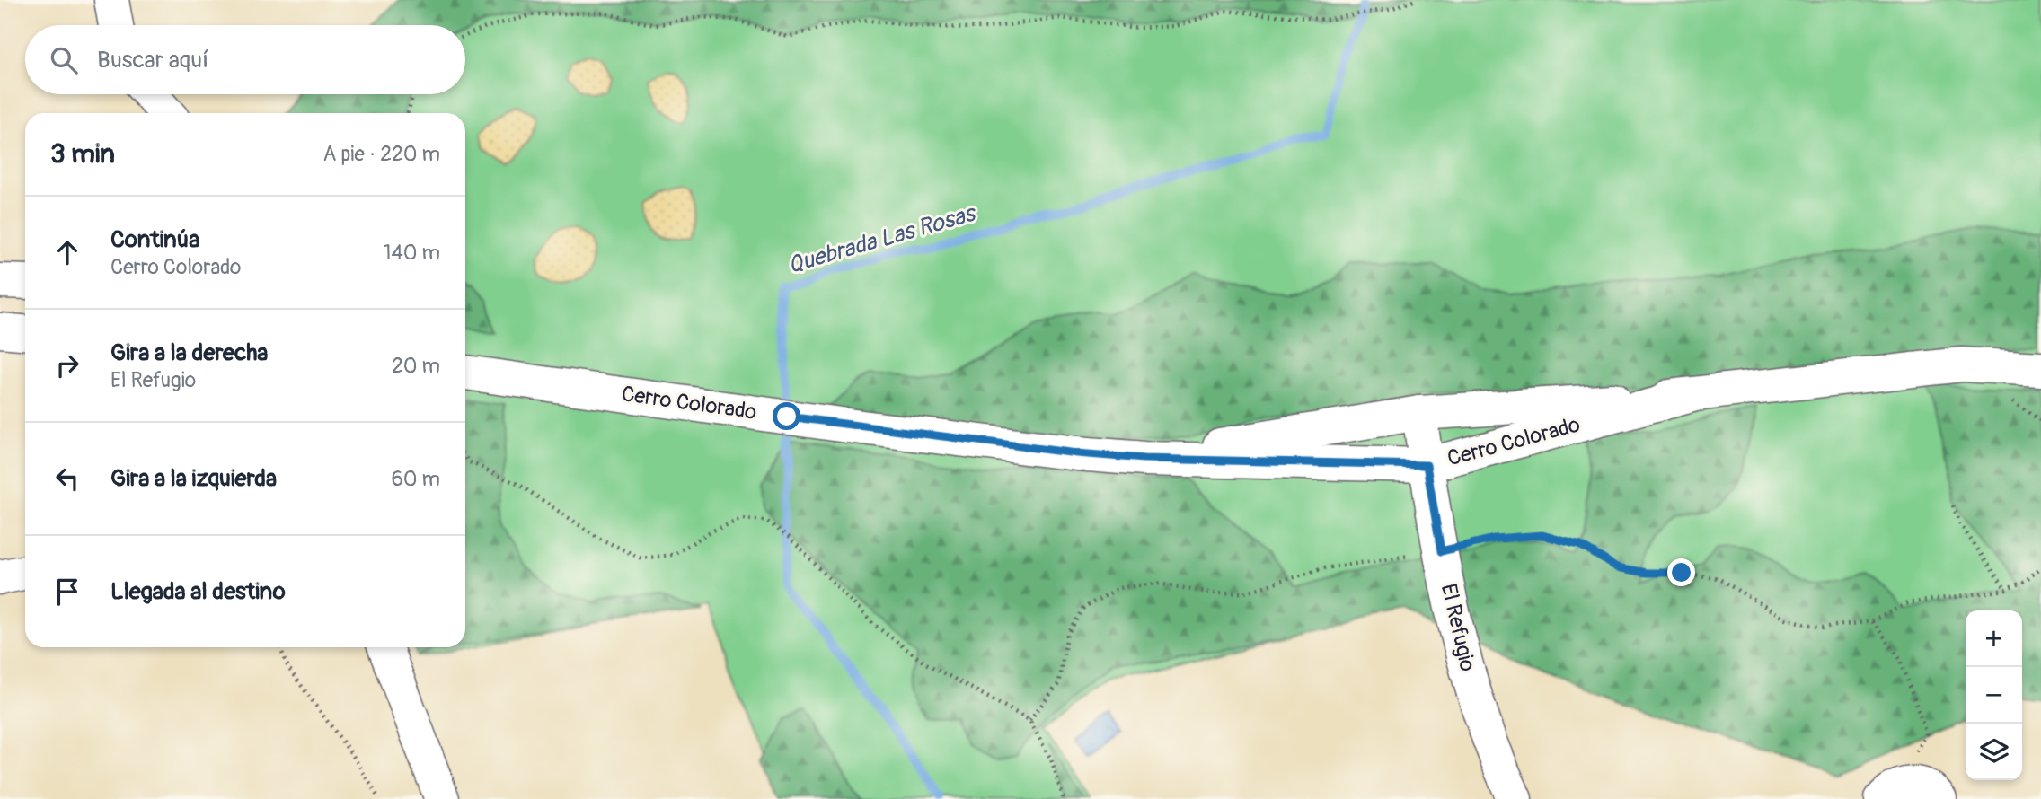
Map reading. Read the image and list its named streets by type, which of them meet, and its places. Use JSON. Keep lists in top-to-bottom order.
{
  "streets": {
    "street": ["Cerro Colorado", "El Refugio"]
  },
  "crossings": [
    ["Cerro Colorado", "El Refugio"]
  ],
  "water": ["Quebrada Las Rosas"],
  "page": {
    "search": "Buscar aquí",
    "heading": ["3 min", "A pie · 220 m"],
    "list": [
      ["Continúa", "Cerro Colorado", "140 m"],
      ["Gira a la derecha", "El Refugio", "20 m"],
      ["Gira a la izquierda", "60 m"],
      "Llegada al destino"
    ],
    "map_buttons": ["+", "−"]
  }
}
